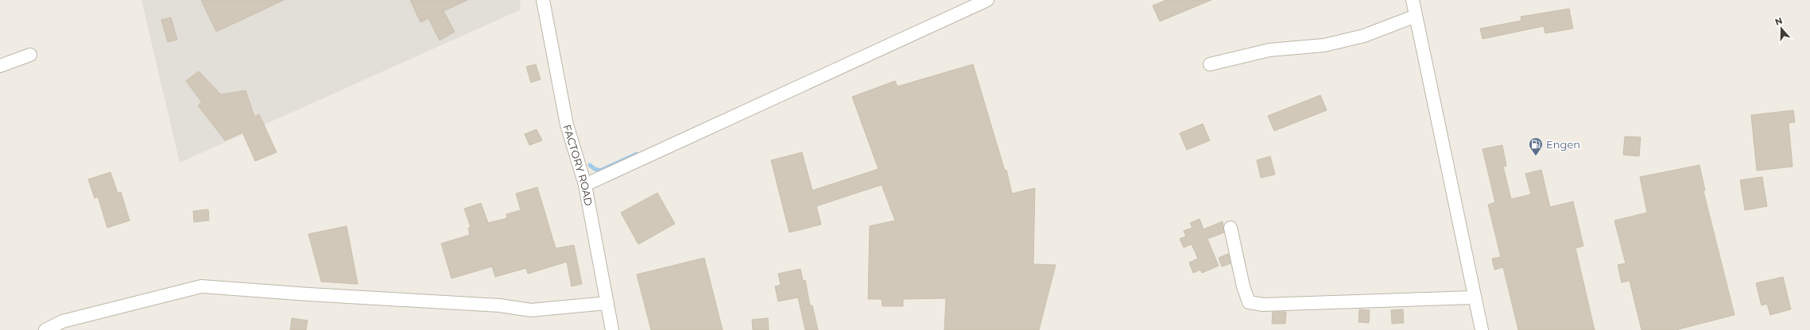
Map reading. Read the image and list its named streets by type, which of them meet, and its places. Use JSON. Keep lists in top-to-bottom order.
{
  "streets": {
    "street": ["FACTORY ROAD"]
  },
  "places": {
    "fuel station": ["Engen"]
  },
  "north": "top"
}
